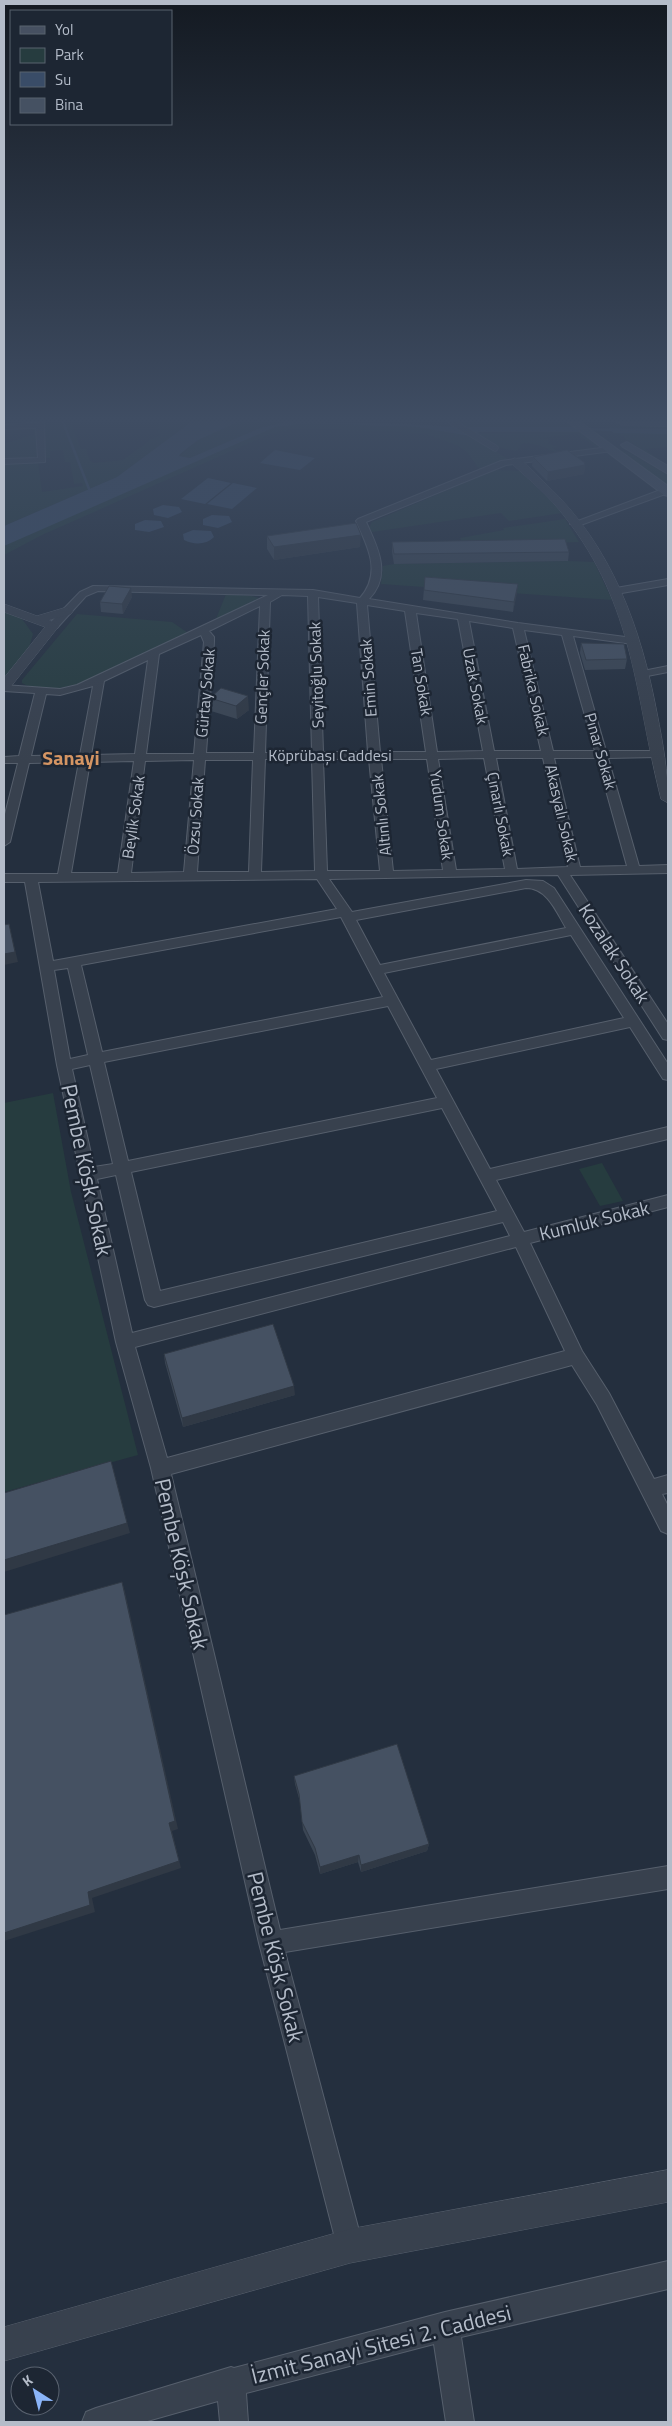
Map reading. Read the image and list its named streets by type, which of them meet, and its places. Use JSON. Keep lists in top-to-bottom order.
{
  "streets": {
    "street": [
      "Seyitoğlu Sokak",
      "Gençler Sokak",
      "Emin Sokak",
      "Tan Sokak",
      "Uzak Sokak",
      "Fabrika Sokak",
      "Gürtay Sokak",
      "Pınar Sokak",
      "Köprübaşı Caddesi",
      "Akasyalı Sokak",
      "Çınarlı Sokak",
      "Altınlı Sokak",
      "Yudum Sokak",
      "Özsu Sokak",
      "Beylik Sokak",
      "Kozalak Sokak",
      "Pembe Köşk Sokak",
      "Kumluk Sokak",
      "İzmit Sanayi Sitesi 2. Caddesi"
    ]
  },
  "crossings": [
    ["Seyitoğlu Sokak", "Köprübaşı Caddesi"],
    ["Gençler Sokak", "Köprübaşı Caddesi"],
    ["Emin Sokak", "Köprübaşı Caddesi"],
    ["Emin Sokak", "Altınlı Sokak"],
    ["Tan Sokak", "Köprübaşı Caddesi"],
    ["Tan Sokak", "Yudum Sokak"],
    ["Uzak Sokak", "Köprübaşı Caddesi"],
    ["Uzak Sokak", "Çınarlı Sokak"],
    ["Fabrika Sokak", "Köprübaşı Caddesi"],
    ["Fabrika Sokak", "Akasyalı Sokak"],
    ["Gürtay Sokak", "Köprübaşı Caddesi"],
    ["Gürtay Sokak", "Özsu Sokak"],
    ["Pınar Sokak", "Köprübaşı Caddesi"],
    ["Köprübaşı Caddesi", "Akasyalı Sokak"],
    ["Köprübaşı Caddesi", "Çınarlı Sokak"],
    ["Köprübaşı Caddesi", "Altınlı Sokak"],
    ["Köprübaşı Caddesi", "Yudum Sokak"],
    ["Köprübaşı Caddesi", "Özsu Sokak"],
    ["Köprübaşı Caddesi", "Beylik Sokak"],
    ["Akasyalı Sokak", "Kozalak Sokak"],
    ["Pembe Köşk Sokak", "Kumluk Sokak"]
  ],
  "districts": ["Sanayi"],
  "legend": [
    "Yol",
    "Park",
    "Su",
    "Bina"
  ],
  "north": "top left"
}
